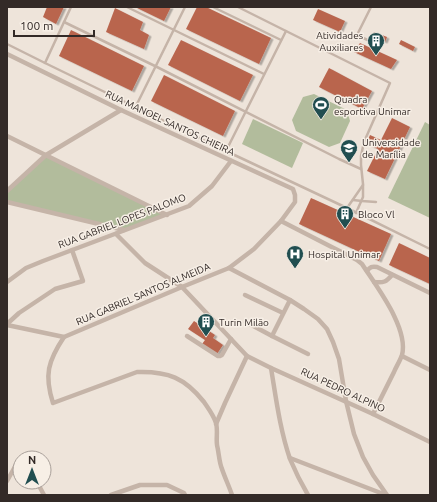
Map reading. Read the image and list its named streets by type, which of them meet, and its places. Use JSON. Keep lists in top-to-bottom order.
{
  "streets": {
    "street": [
      "RUA MANOEL SANTOS CHIEIRA",
      "RUA GABRIEL LOPES PALOMO",
      "RUA GABRIEL SANTOS ALMEIDA",
      "RUA PEDRO ALPINO"
    ]
  },
  "crossings": [
    ["RUA MANOEL SANTOS CHIEIRA", "RUA GABRIEL LOPES PALOMO"],
    ["RUA MANOEL SANTOS CHIEIRA", "RUA GABRIEL SANTOS ALMEIDA"],
    ["RUA GABRIEL LOPES PALOMO", "RUA PEDRO ALPINO"],
    ["RUA GABRIEL SANTOS ALMEIDA", "RUA PEDRO ALPINO"]
  ],
  "places": {
    "building": ["Atividades Auxiliares", "Bloco Vl", "Turin Milão"],
    "sports": ["Quadra esportiva Unimar"],
    "school or university": ["Universidade de Marília"],
    "hospital": ["Hospital Unimar"]
  },
  "scale_bar": "100 m",
  "north": "top"
}
